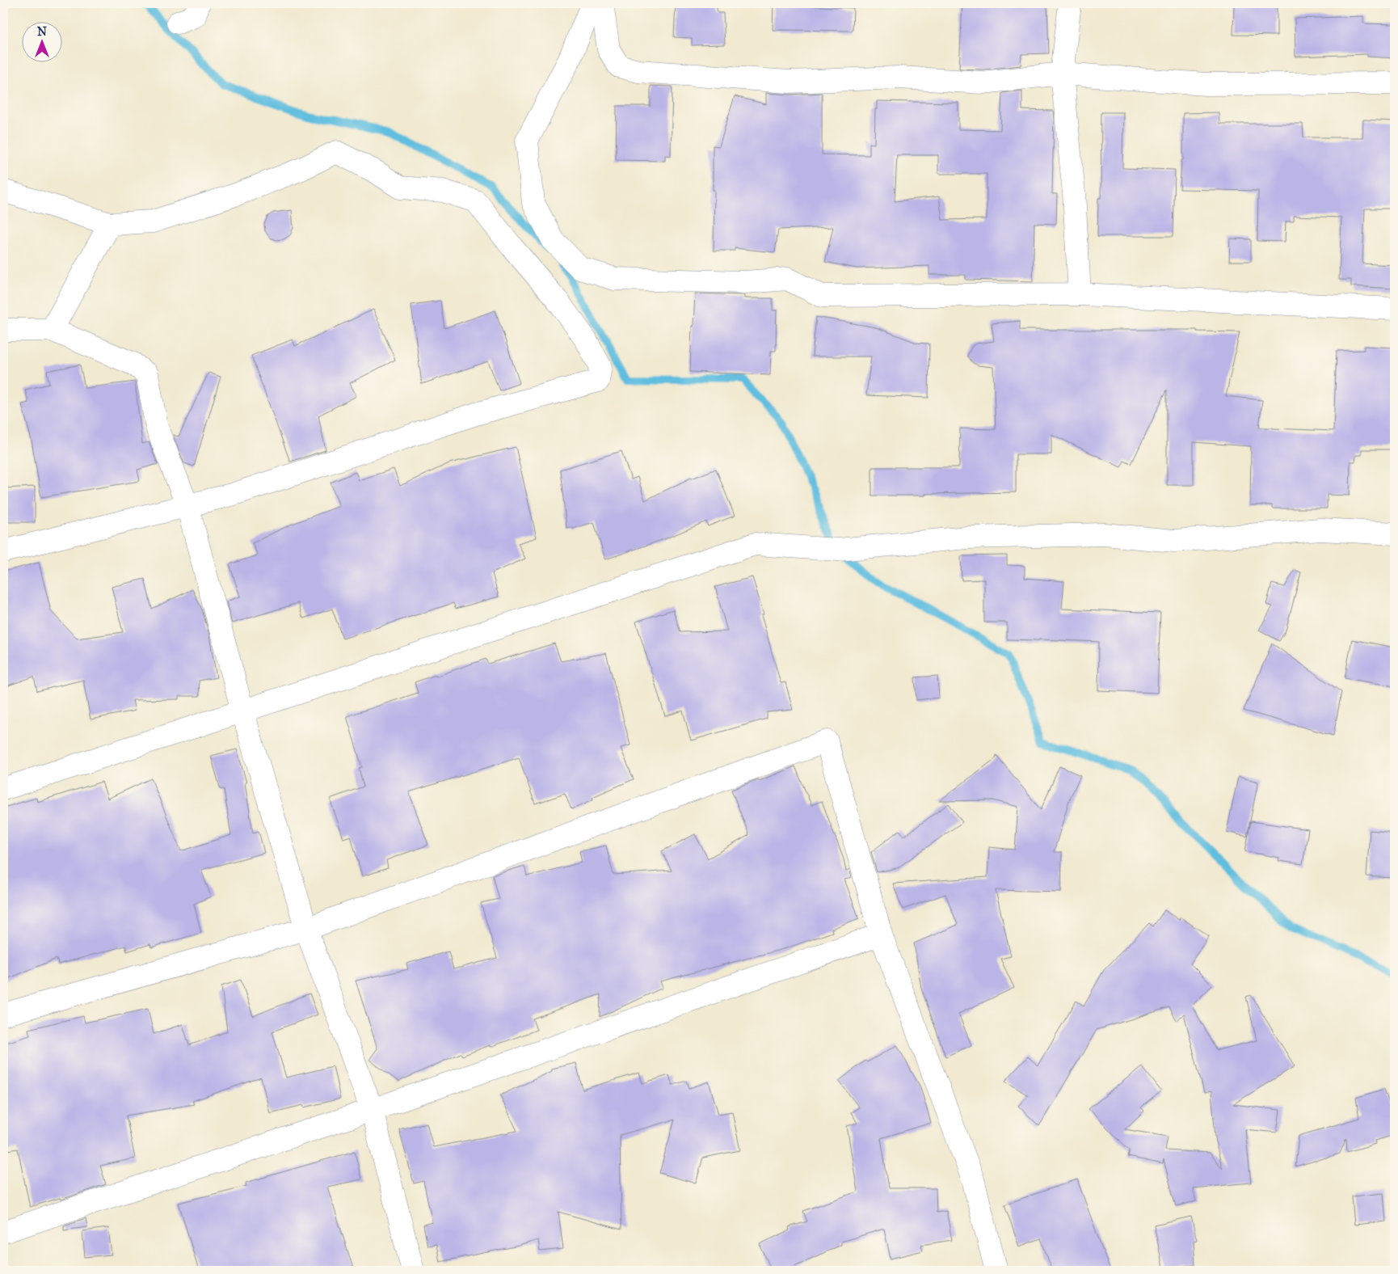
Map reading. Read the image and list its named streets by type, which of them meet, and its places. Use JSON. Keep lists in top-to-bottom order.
{
  "north": "top"
}
